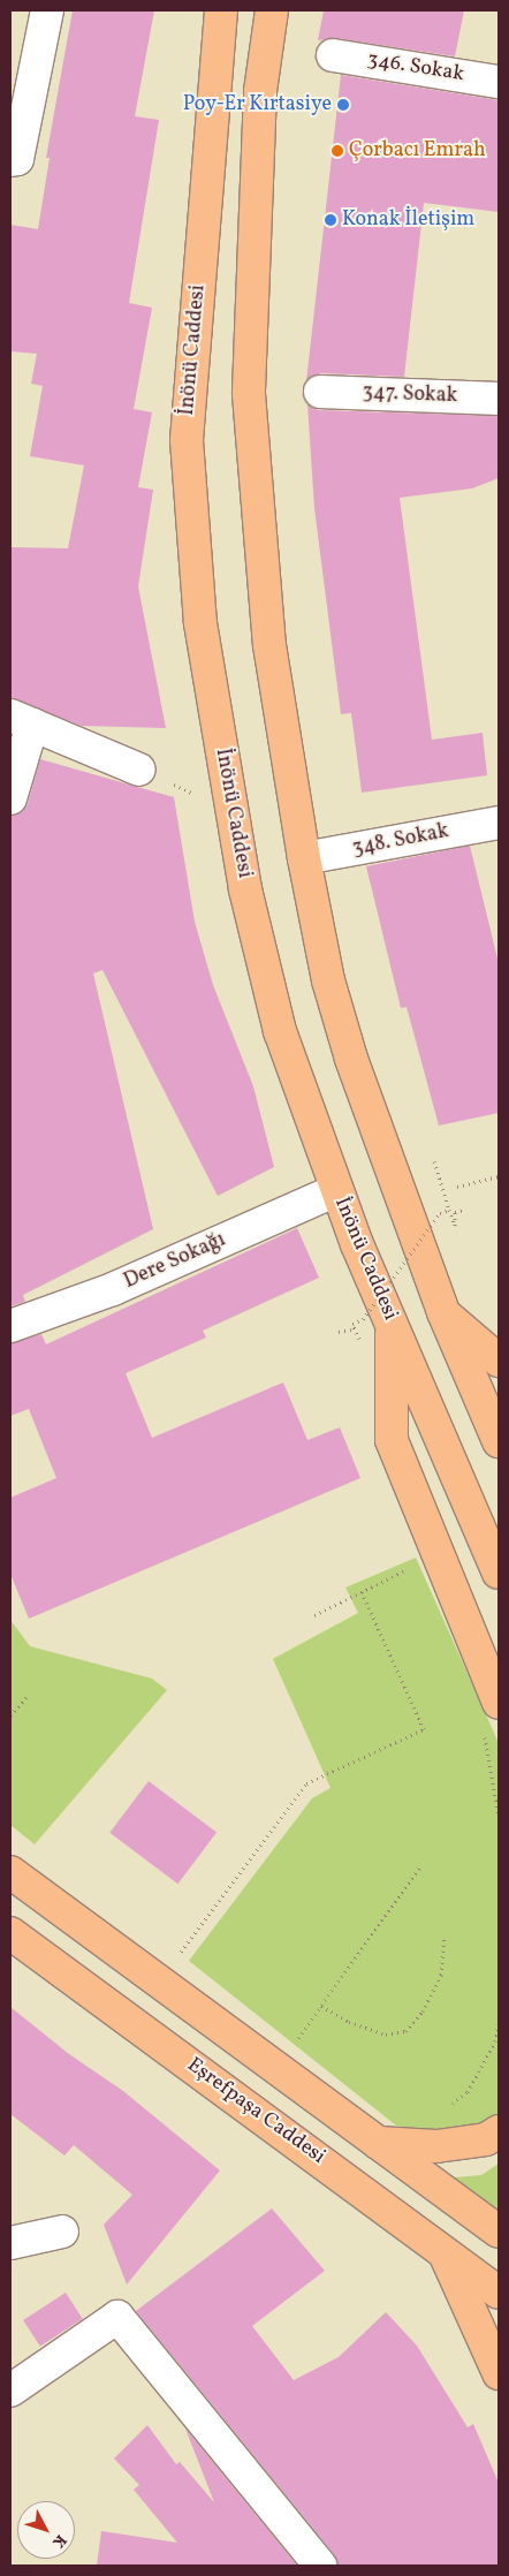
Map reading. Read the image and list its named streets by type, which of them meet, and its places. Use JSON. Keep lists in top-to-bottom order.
{
  "streets": {
    "main road": ["İnönü Caddesi", "Eşrefpaşa Caddesi"],
    "street": [
      "346. Sokak",
      "347. Sokak",
      "348. Sokak",
      "Dere Sokağı"
    ]
  },
  "crossings": [
    ["İnönü Caddesi", "Dere Sokağı"]
  ],
  "places": ["Poy-Er Kırtasiye", "Çorbacı Emrah", "Konak İletişim"],
  "north": "bottom right"
}
